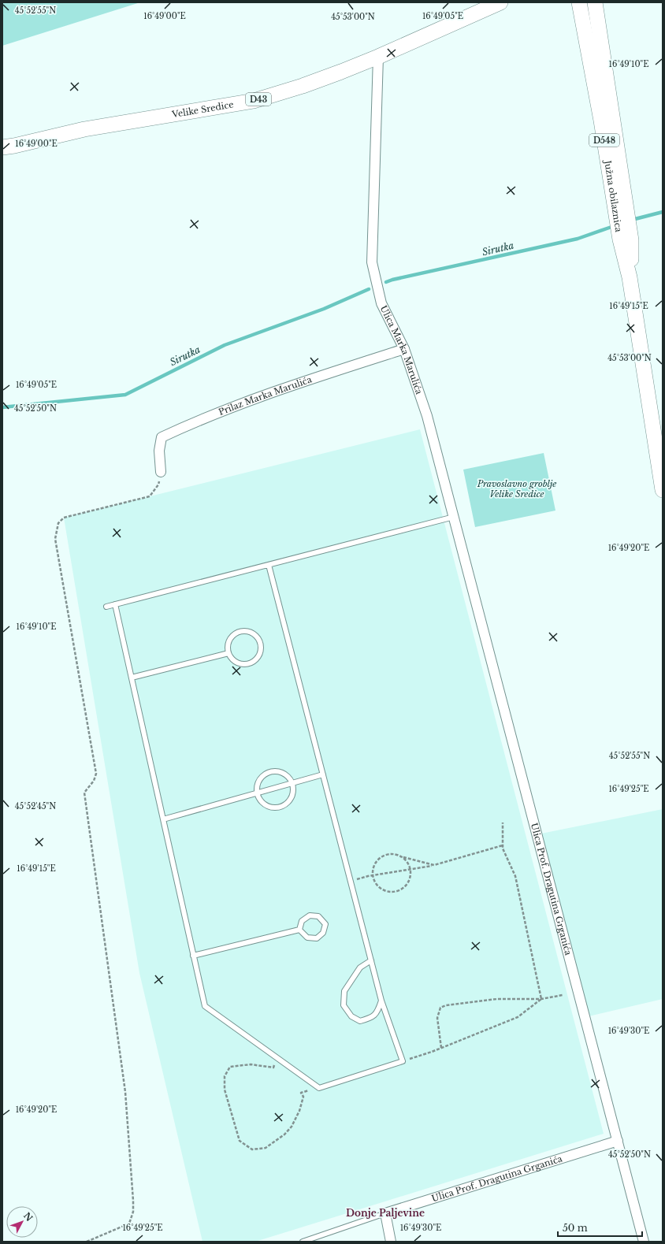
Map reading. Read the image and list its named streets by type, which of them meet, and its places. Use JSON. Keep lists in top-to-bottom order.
{
  "streets": {
    "main road": [
      "D43",
      "Velike Sredice",
      "D548",
      "Južna obilaznica"
    ],
    "street": ["Ulica Marka Marulića", "Prilaz Marka Marulića", "Ulica Prof. Dragutina Grganića"]
  },
  "crossings": [
    ["Velike Sredice", "Ulica Marka Marulića"],
    ["Ulica Marka Marulića", "Prilaz Marka Marulića"],
    ["Ulica Marka Marulića", "Ulica Prof. Dragutina Grganića"]
  ],
  "districts": ["Donje Paljevine"],
  "water": ["Sirutka"],
  "parks": ["Pravoslavno groblje Velike Sredice"],
  "scale_bar": "50 m",
  "north": "top right",
  "coordinates": [
    "45°52'55\"N",
    "16°49'00\"E",
    "16°49'05\"E",
    "45°53'00\"N",
    "16°49'10\"E",
    "16°49'15\"E",
    "45°52'50\"N",
    "16°49'20\"E",
    "16°49'25\"E",
    "45°52'45\"N",
    "16°49'30\"E"
  ]
}
